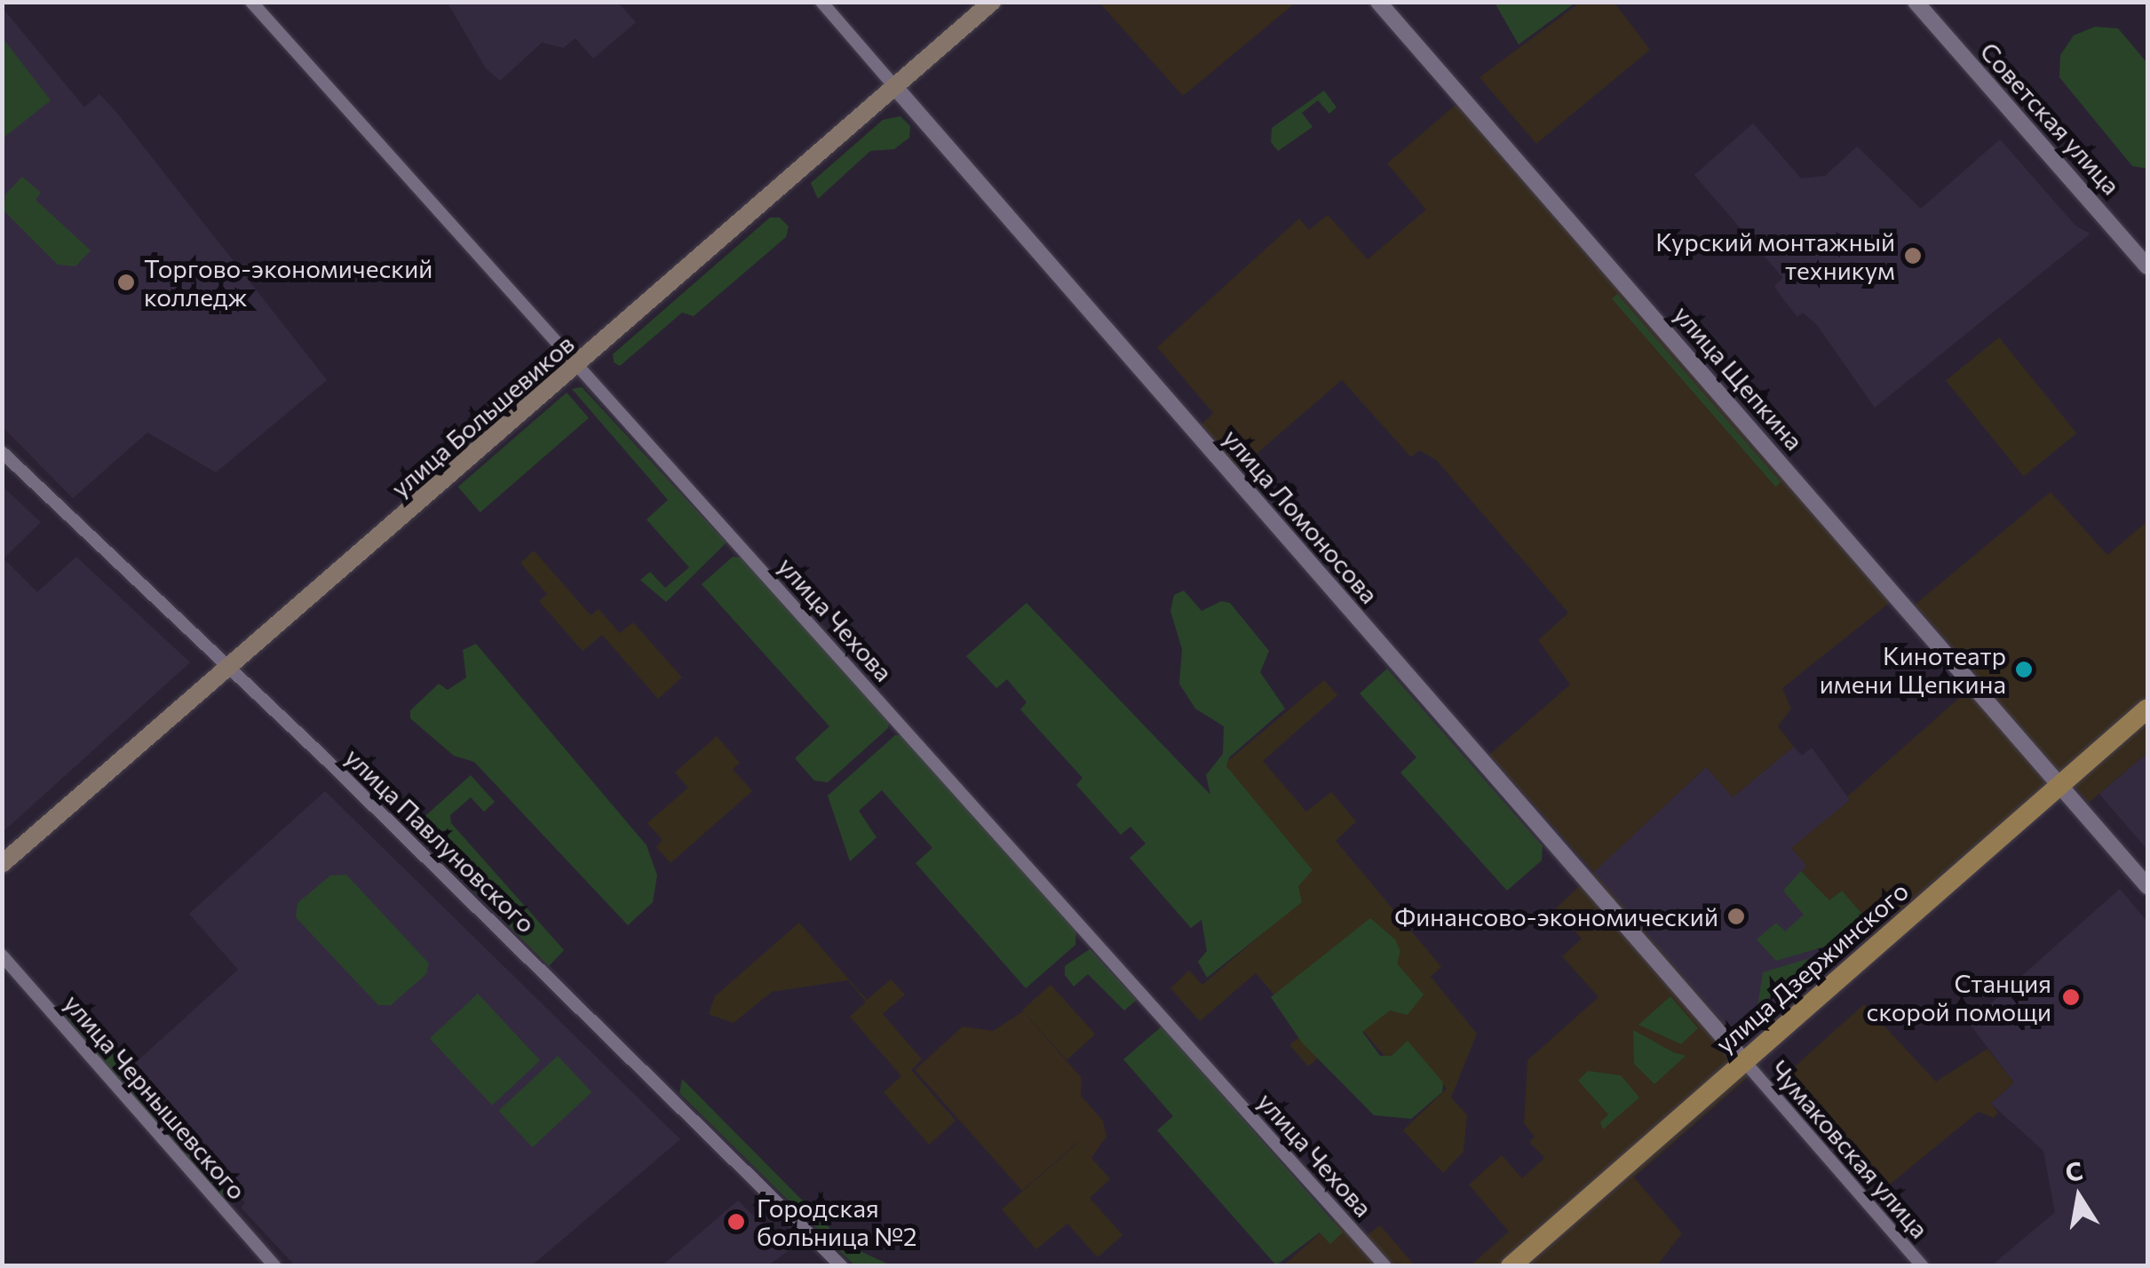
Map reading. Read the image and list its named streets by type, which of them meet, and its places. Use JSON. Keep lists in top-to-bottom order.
{
  "streets": {
    "main road": ["улица Большевиков", "улица Дзержинского"],
    "street": [
      "Советская улица",
      "улица Щепкина",
      "улица Ломоносова",
      "улица Чехова",
      "улица Павлуновского",
      "улица Чернышевского",
      "Чумаковская улица"
    ]
  },
  "crossings": [
    ["улица Щепкина", "улица Дзержинского"],
    ["улица Большевиков", "улица Ломоносова"],
    ["улица Большевиков", "улица Чехова"],
    ["улица Большевиков", "улица Павлуновского"],
    ["улица Ломоносова", "улица Дзержинского"],
    ["улица Ломоносова", "Чумаковская улица"],
    ["улица Дзержинского", "Чумаковская улица"]
  ],
  "places": [
    "Курский монтажный техникум",
    "Торгово-экономический колледж",
    "Кинотеатр имени Щепкина",
    "Финансово-экономический",
    "Станция скорой помощи",
    "Городская больница №2"
  ],
  "north": "top"
}
